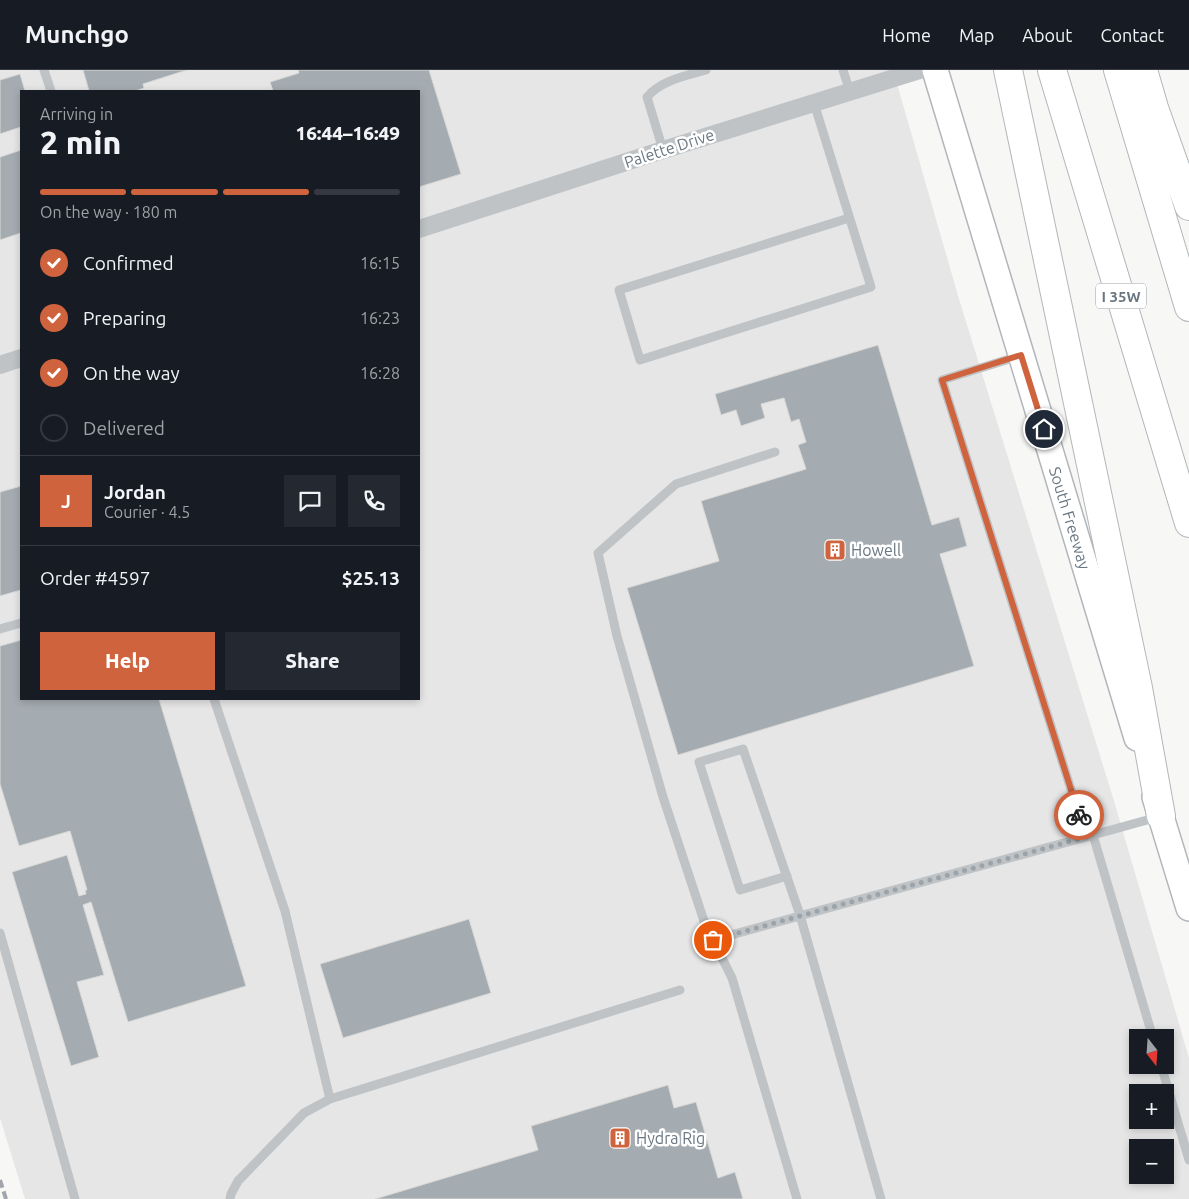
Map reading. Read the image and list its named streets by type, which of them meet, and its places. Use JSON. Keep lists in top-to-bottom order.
{
  "streets": {
    "highway": ["I 35W"],
    "main road": ["South Freeway"],
    "street": ["Palette Drive"]
  },
  "places": {
    "building": ["Howell", "Hydra Rig"]
  },
  "north": "bottom",
  "page": {
    "header": "Munchgo",
    "nav": [
      "Home",
      "Map",
      "About",
      "Contact"
    ],
    "heading": ["2 min", "Arriving in", "16:44–16:49"],
    "panel": [
      "Jordan",
      "Courier · 4.5",
      "Order #4597",
      "$25.13"
    ],
    "bar": "On the way · 180 m",
    "list": [
      ["Confirmed", "16:15"],
      ["Preparing", "16:23"],
      ["On the way", "16:28"],
      "Delivered"
    ],
    "round": "J",
    "buttons": ["Help", "Share"],
    "map_buttons": ["+", "−"]
  }
}
